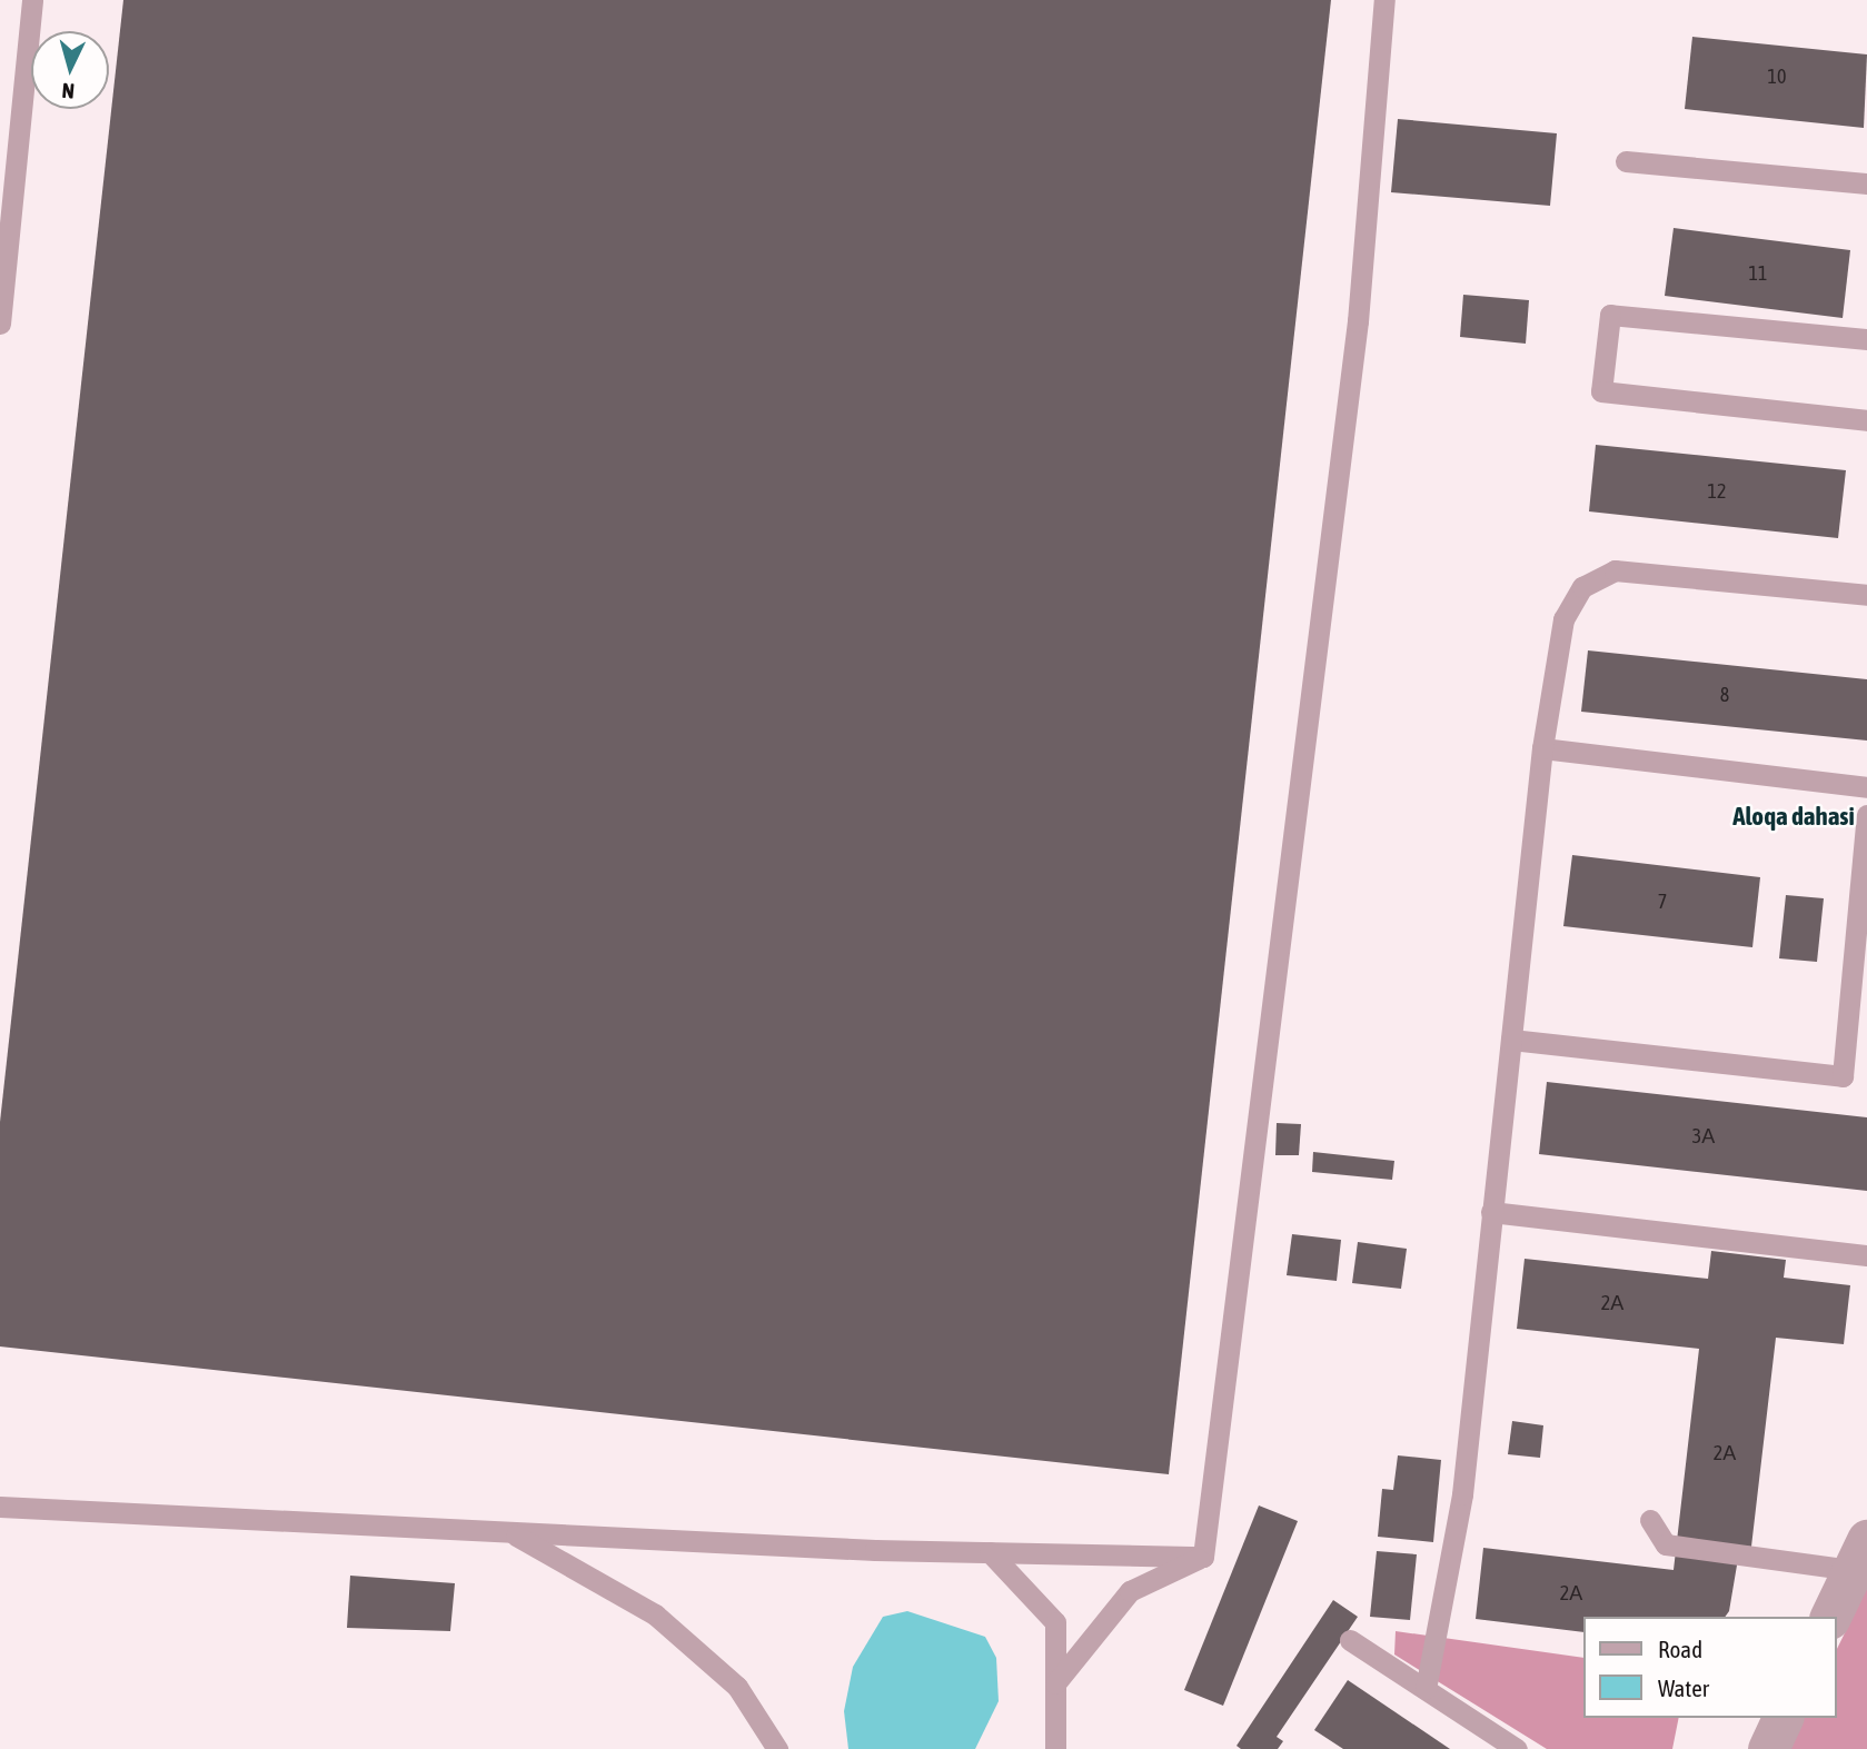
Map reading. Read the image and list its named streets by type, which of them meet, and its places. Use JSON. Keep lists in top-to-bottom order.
{
  "districts": ["Aloqa dahasi"],
  "house_numbers": [
    "10",
    "11",
    "12",
    "8",
    "7",
    "3А",
    "2А",
    "2А",
    "2А"
  ],
  "legend": ["Road", "Water"],
  "north": "bottom"
}
